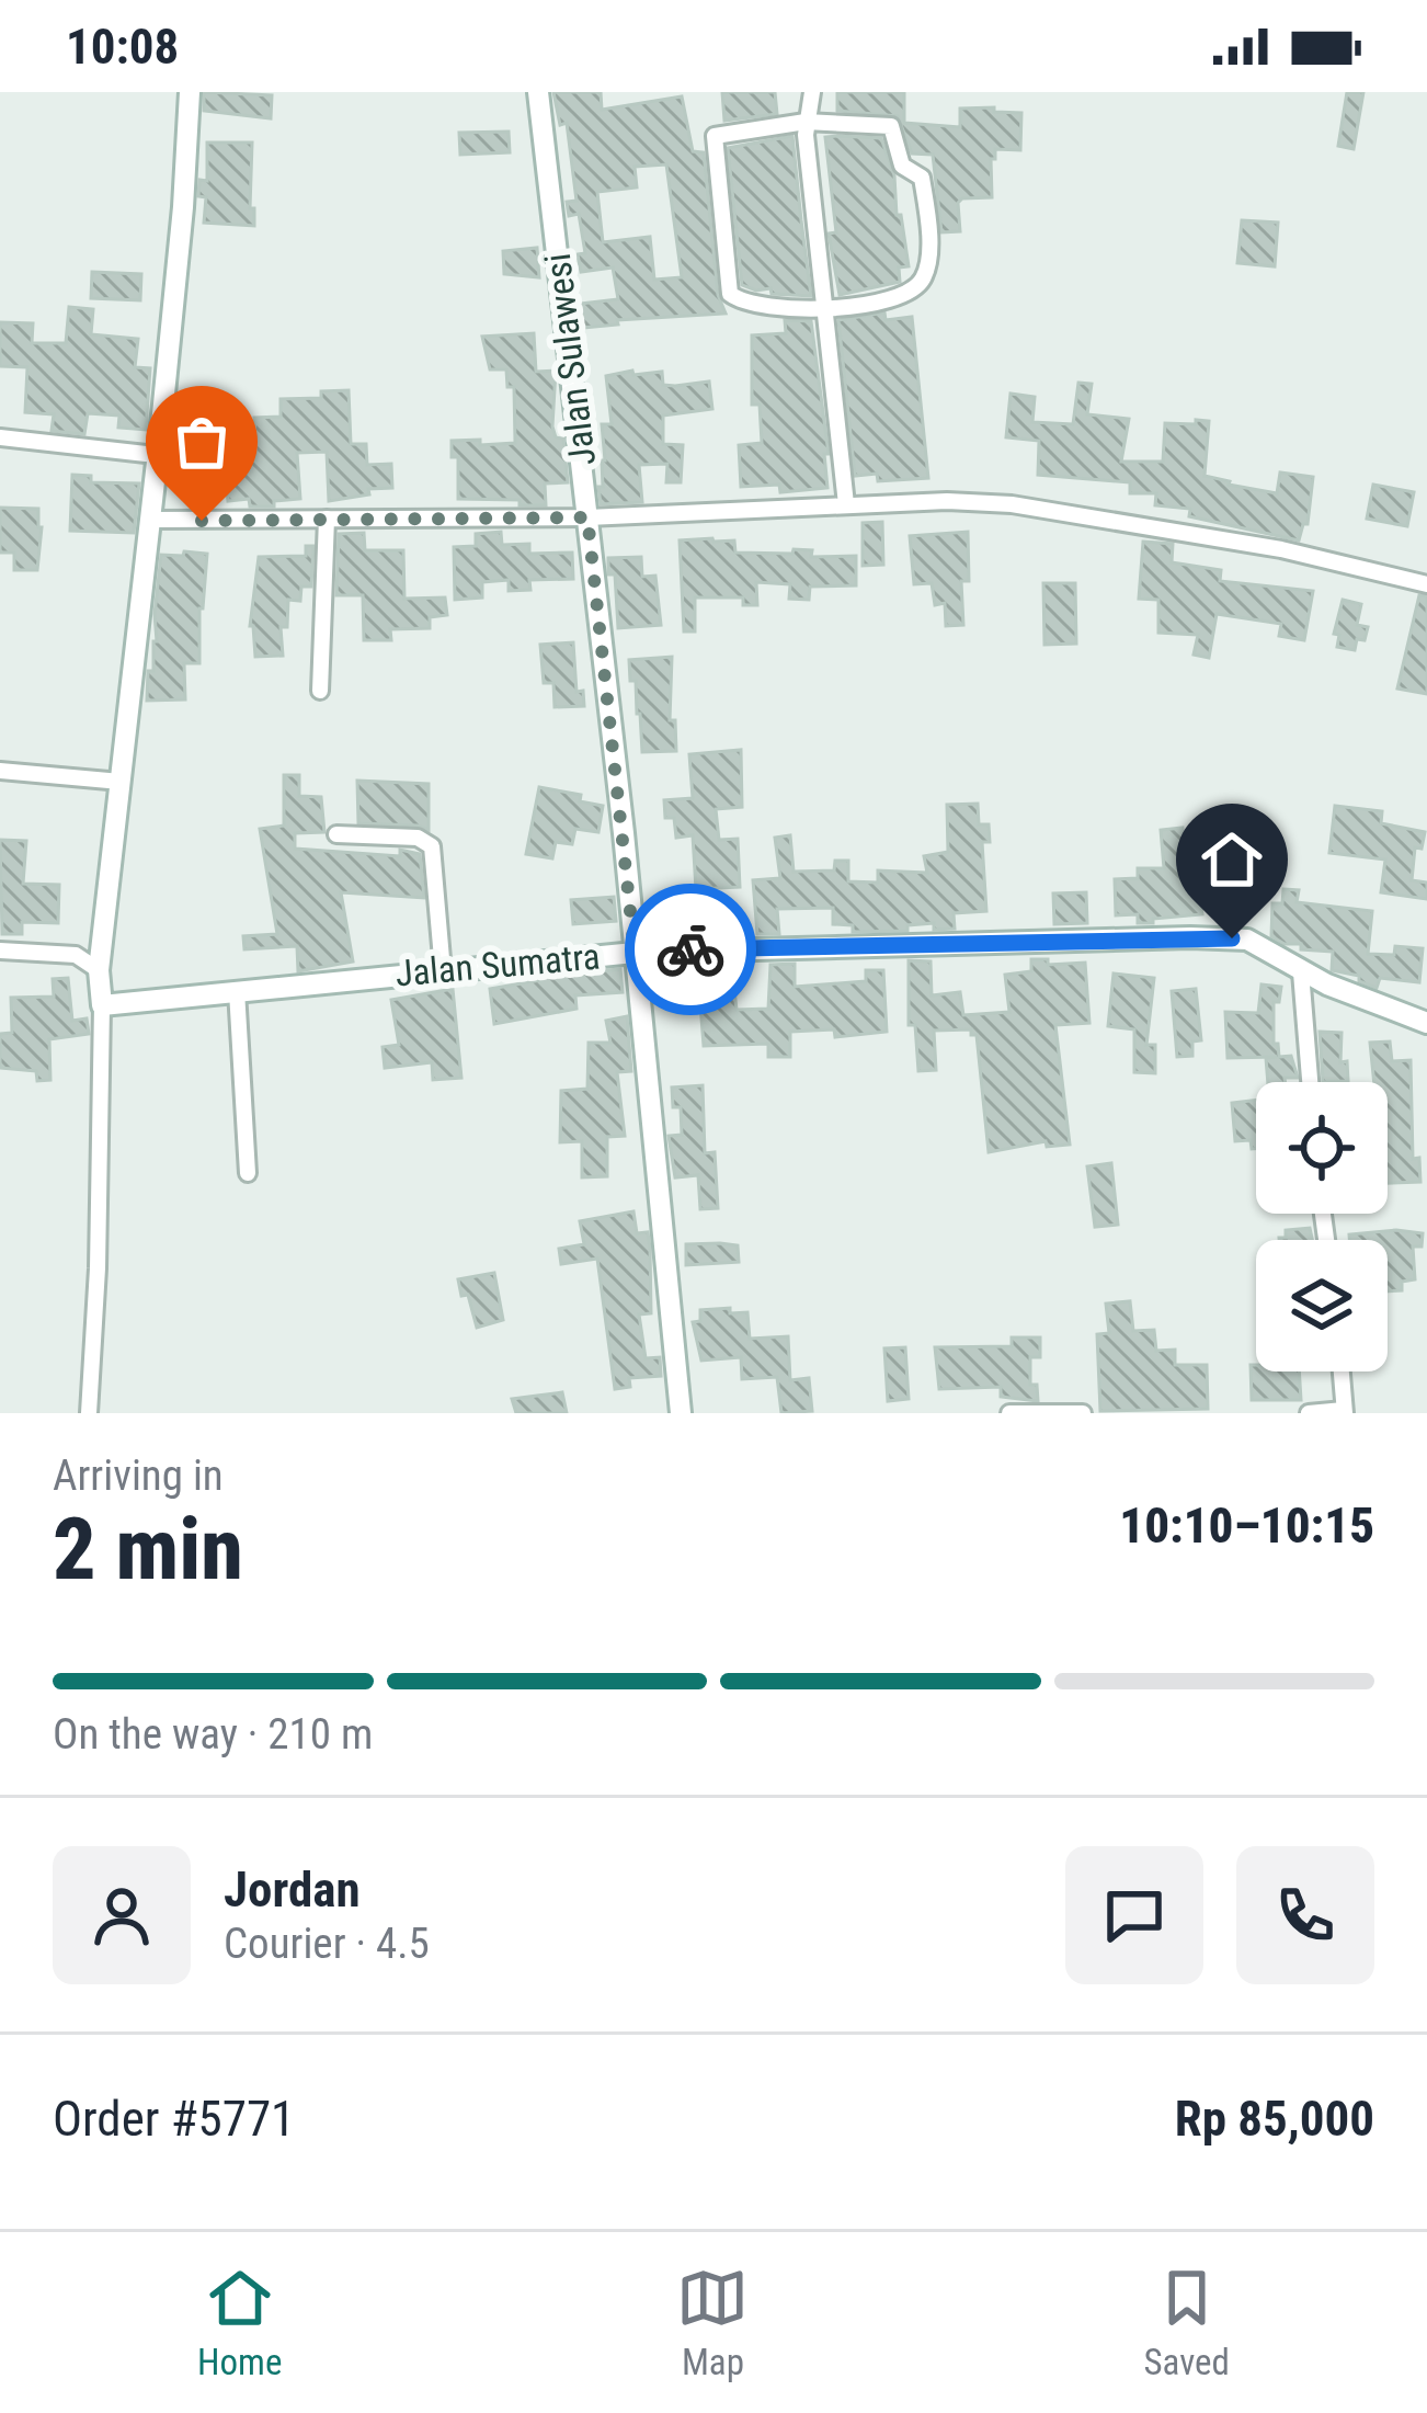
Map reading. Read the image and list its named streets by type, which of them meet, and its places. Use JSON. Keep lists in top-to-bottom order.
{
  "streets": {
    "street": ["Jalan Sulawesi", "Jalan Sumatra"]
  },
  "crossings": [
    ["Jalan Sulawesi", "Jalan Sumatra"]
  ],
  "page": {
    "status": "10:08",
    "heading": ["2 min", "Arriving in", "10:10–10:15"],
    "panel": [
      "Jordan",
      "Courier · 4.5",
      "Order #5771",
      "Rp 85,000"
    ],
    "bar": "On the way · 210 m",
    "tabs": ["Home", "Map", "Saved"]
  }
}
